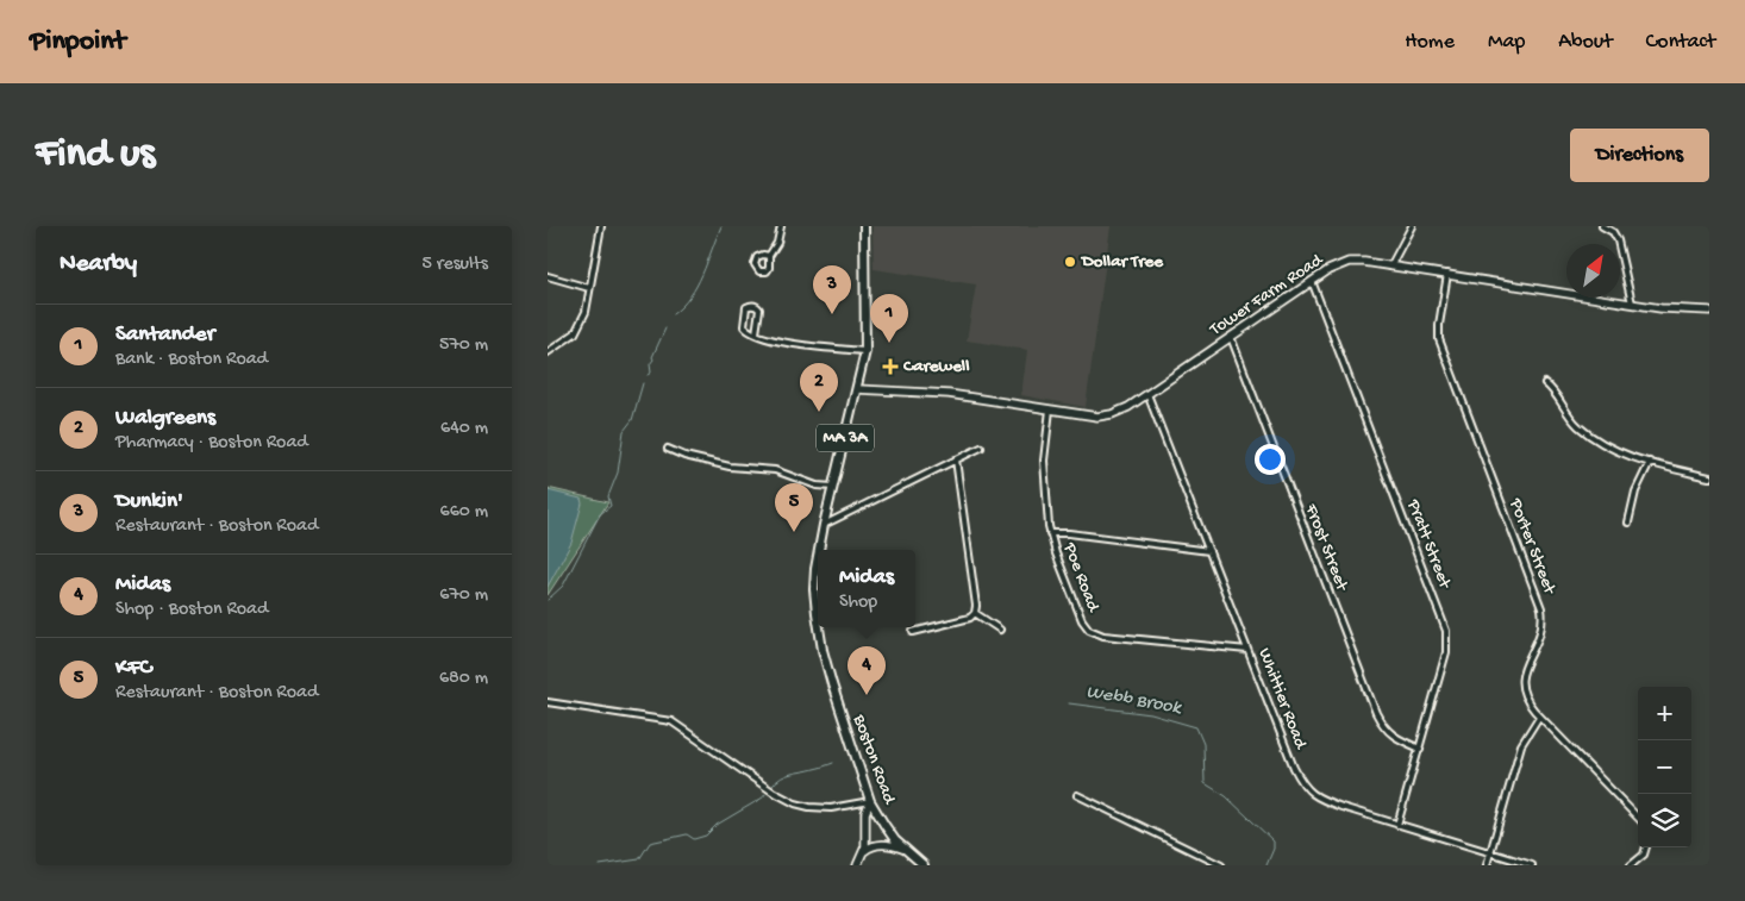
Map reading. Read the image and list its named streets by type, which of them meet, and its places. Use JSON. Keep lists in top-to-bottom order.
{
  "streets": {
    "main road": ["MA 3A", "Boston Road"],
    "street": [
      "Tower Farm Road",
      "Pratt Street",
      "Porter Street",
      "Frost Street",
      "Poe Road",
      "Whittier Road"
    ]
  },
  "crossings": [
    ["Tower Farm Road", "Pratt Street"],
    ["Tower Farm Road", "Porter Street"],
    ["Tower Farm Road", "Frost Street"],
    ["Tower Farm Road", "Poe Road"],
    ["Tower Farm Road", "Whittier Road"],
    ["Tower Farm Road", "Boston Road"],
    ["Pratt Street", "Frost Street"],
    ["Pratt Street", "Whittier Road"],
    ["Poe Road", "Whittier Road"]
  ],
  "water": ["Webb Brook"],
  "places": {
    "other": ["Dollar Tree"],
    "health": ["Carewell"]
  },
  "north": "top right",
  "page": {
    "header": "Pinpoint",
    "nav": [
      "Home",
      "Map",
      "About",
      "Contact"
    ],
    "buttons": "Directions",
    "title": "Find us",
    "heading": ["Nearby", "5 results"],
    "pins": [
      "3",
      "1",
      "2",
      "5",
      "4"
    ],
    "list": [
      {
        "mark": "1",
        "name": "Santander",
        "note": "Bank · Boston Road",
        "value": "570 m"
      },
      {
        "mark": "2",
        "name": "Walgreens",
        "note": "Pharmacy · Boston Road",
        "value": "640 m"
      },
      {
        "mark": "3",
        "name": "Dunkin'",
        "note": "Restaurant · Boston Road",
        "value": "660 m"
      },
      {
        "mark": "4",
        "name": "Midas",
        "note": "Shop · Boston Road",
        "value": "670 m"
      },
      {
        "mark": "5",
        "name": "KFC",
        "note": "Restaurant · Boston Road",
        "value": "680 m"
      }
    ],
    "popup": ["Midas", "Shop"],
    "map_buttons": ["+", "−"]
  }
}
